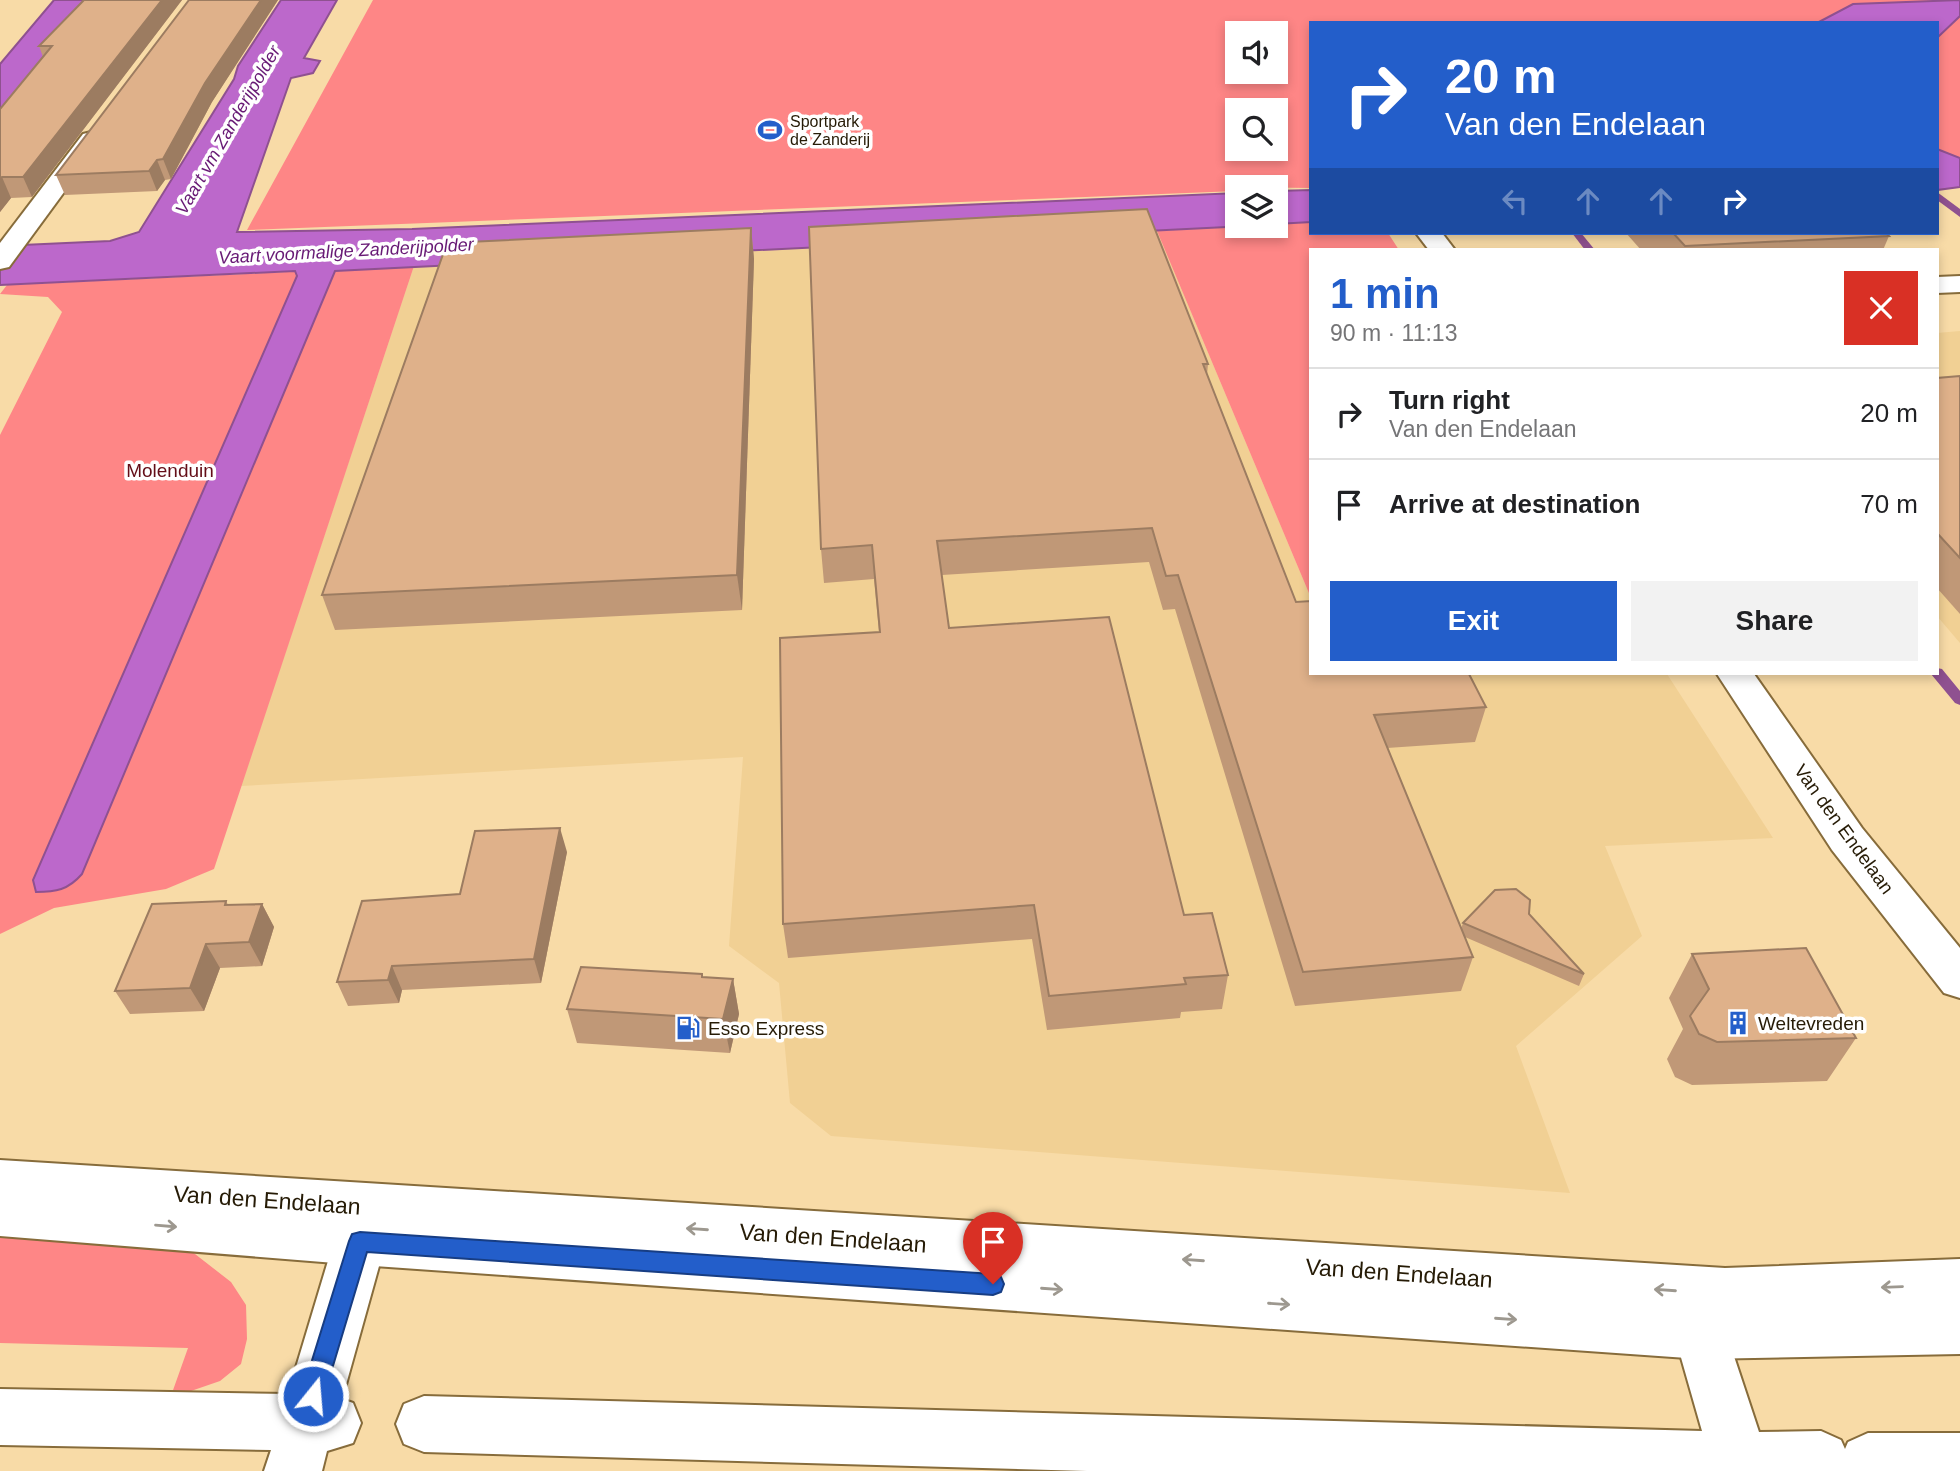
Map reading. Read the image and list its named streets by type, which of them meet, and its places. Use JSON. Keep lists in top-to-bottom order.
{
  "streets": {
    "main road": ["Van den Endelaan"]
  },
  "water": ["Vaart vm Zanderijpolder", "Vaart voormalige Zanderijpolder"],
  "parks": ["Molenduin"],
  "places": {
    "sports": ["Sportpark de Zanderij"],
    "building": ["Weltevreden"],
    "fuel station": ["Esso Express"]
  },
  "page": {
    "turn": ["20 m", "Van den Endelaan"],
    "heading": ["1 min", "90 m · 11:13"],
    "list": [
      {
        "name": "Turn right",
        "note": "Van den Endelaan",
        "value": "20 m"
      },
      {
        "name": "Arrive at destination",
        "value": "70 m"
      }
    ],
    "buttons": ["Exit", "Share"]
  }
}
